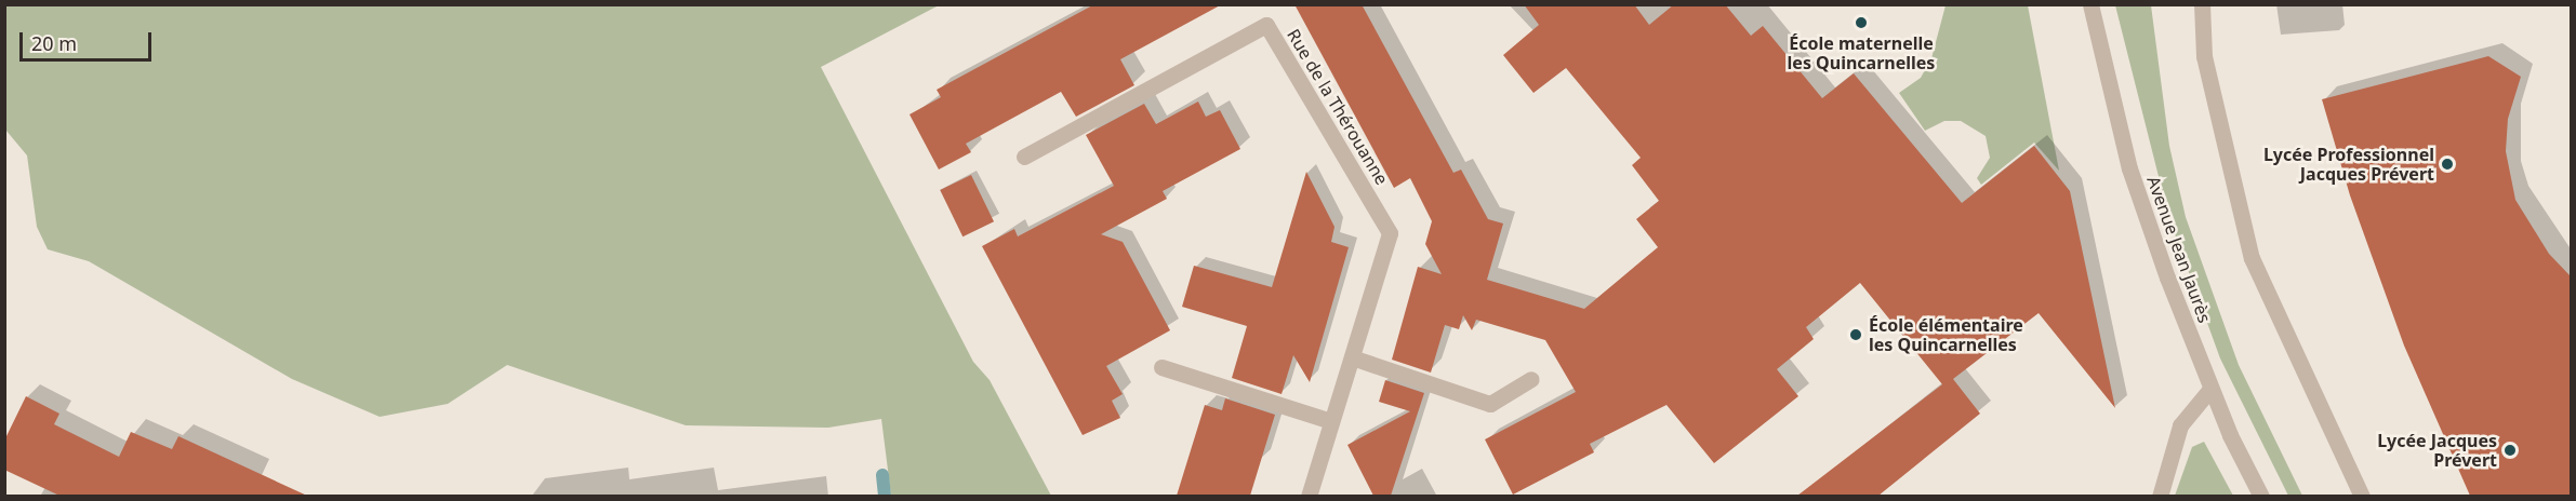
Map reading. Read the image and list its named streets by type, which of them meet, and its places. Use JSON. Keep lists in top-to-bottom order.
{
  "streets": {
    "street": ["Rue de la Thérouanne", "Avenue Jean Jaurès"]
  },
  "places": [
    "École maternelle les Quincarnelles",
    "Lycée Professionnel Jacques Prévert",
    "École élémentaire les Quincarnelles",
    "Lycée Jacques Prévert"
  ],
  "scale_bar": "20 m"
}
